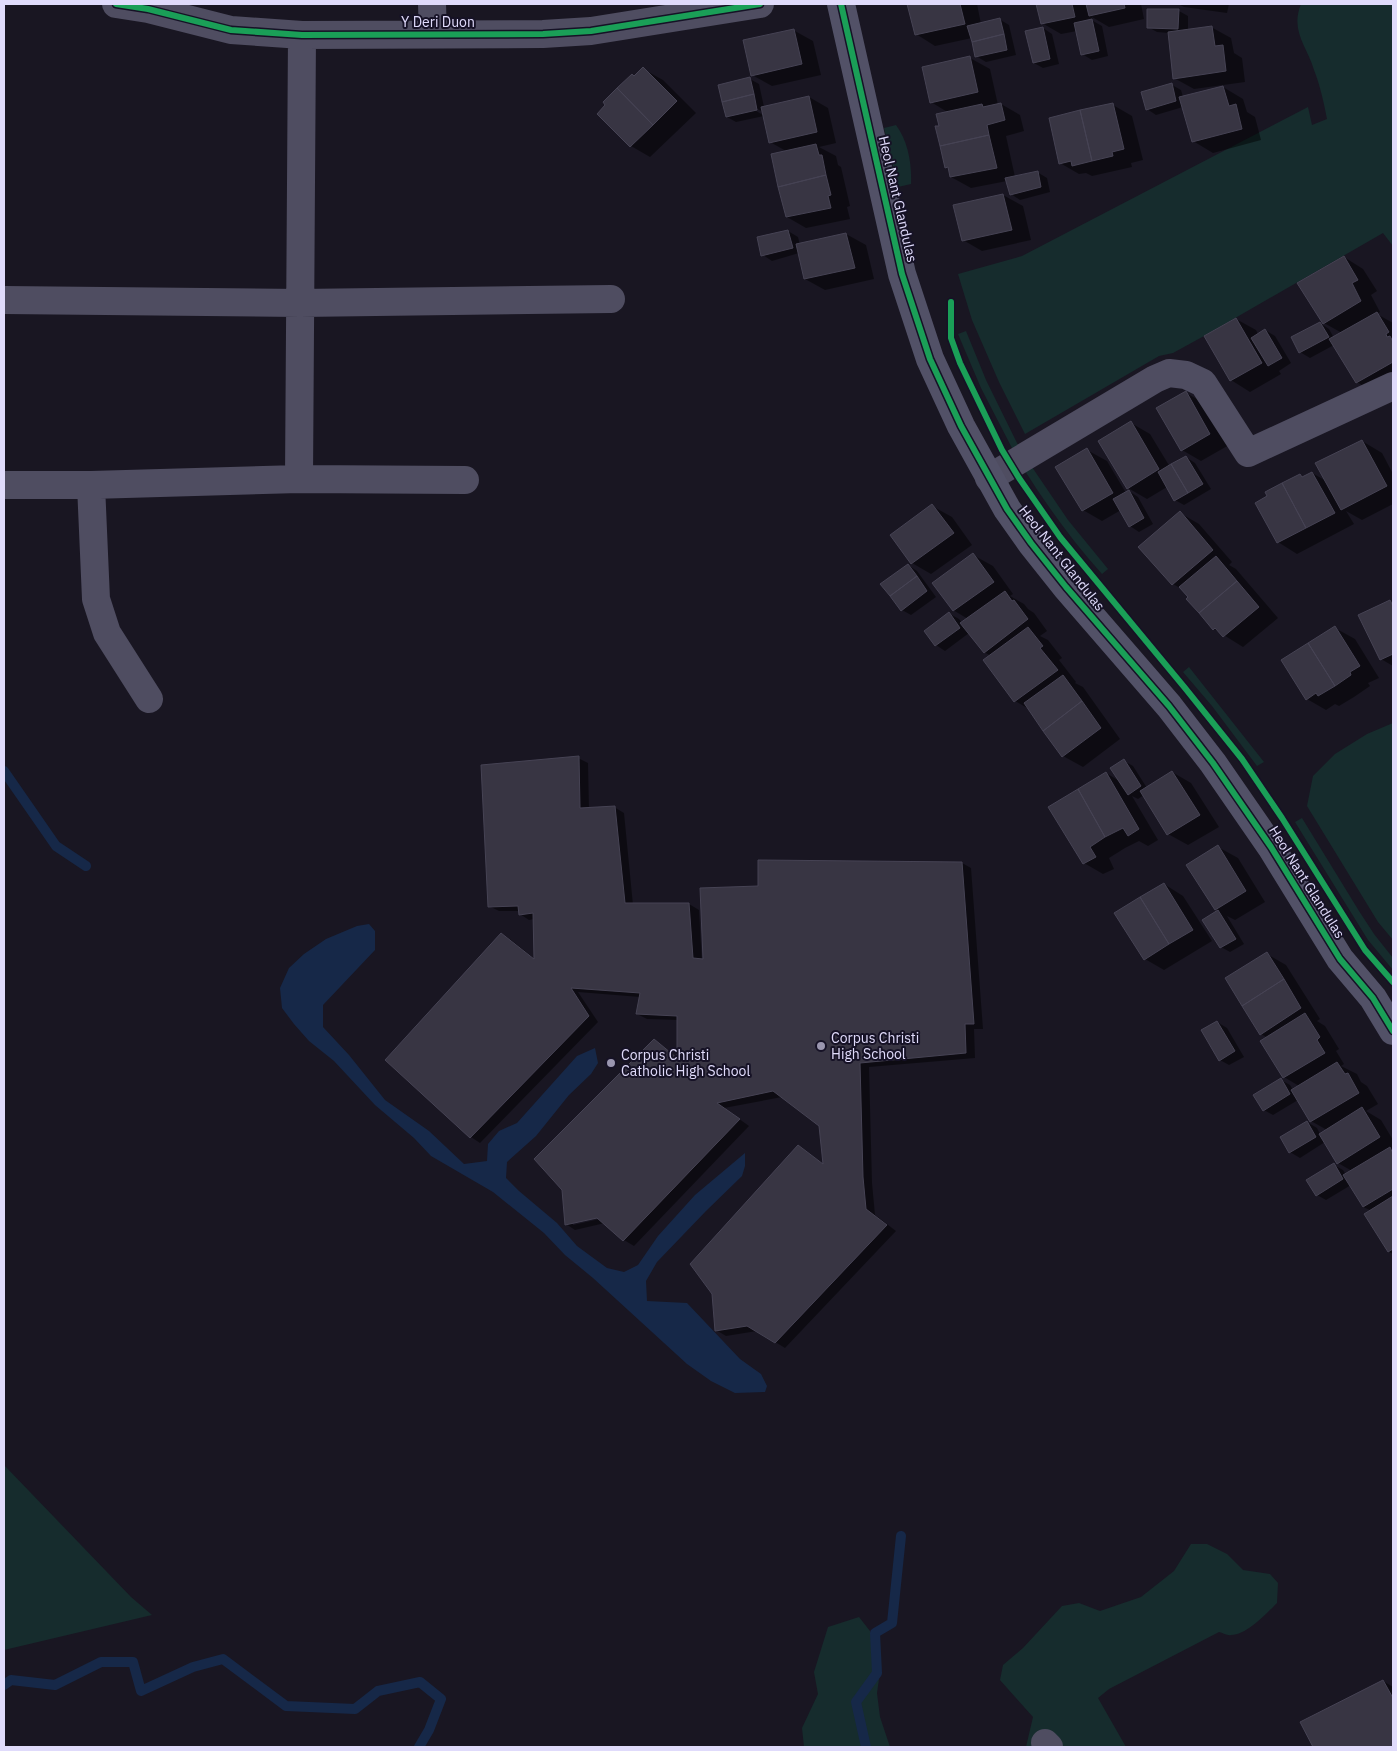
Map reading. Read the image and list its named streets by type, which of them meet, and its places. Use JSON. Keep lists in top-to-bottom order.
{
  "streets": {
    "street": ["Y Deri Duon", "Heol Nant Glandulas"]
  },
  "places": ["Corpus Christi High School", "Corpus Christi Catholic High School"]
}
